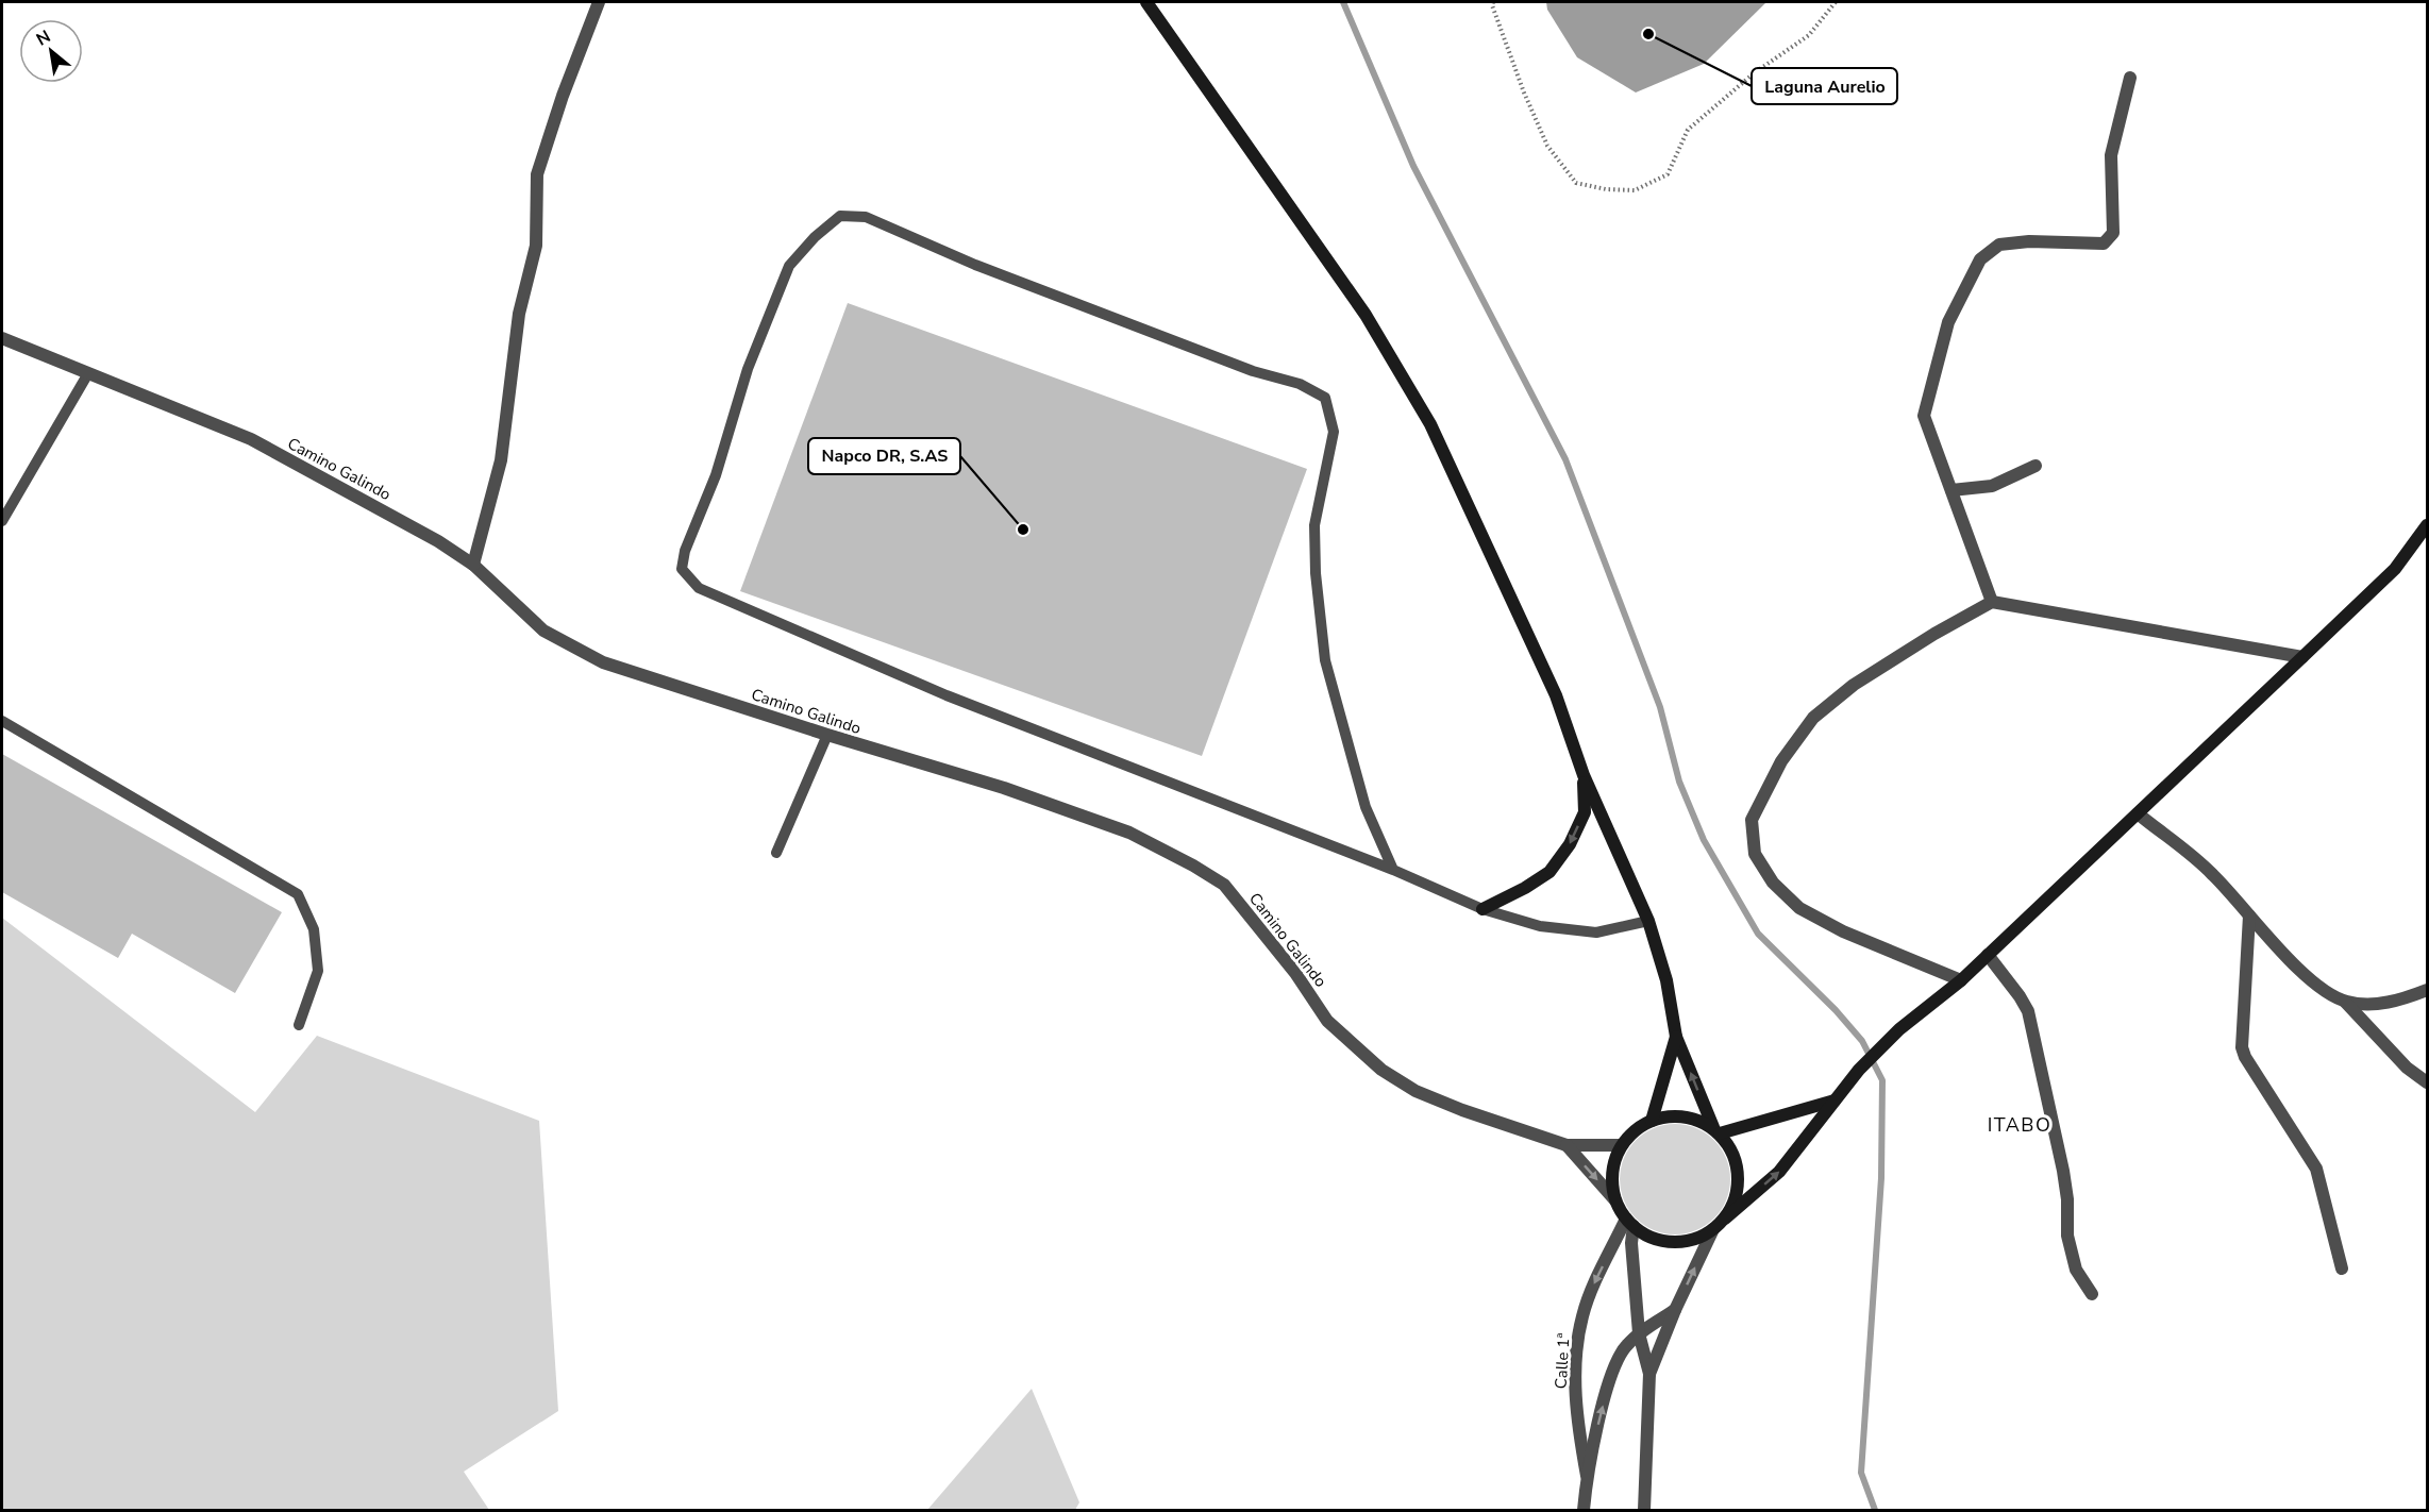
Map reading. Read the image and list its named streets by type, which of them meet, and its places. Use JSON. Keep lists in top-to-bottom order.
{
  "streets": {
    "street": ["Camino Galindo", "Calle 1ª"]
  },
  "crossings": [
    ["Camino Galindo", "Calle 1ª"]
  ],
  "districts": ["ITABO"],
  "places": ["Laguna Aurelio", "Napco DR, S.AS"],
  "north": "top left"
}
